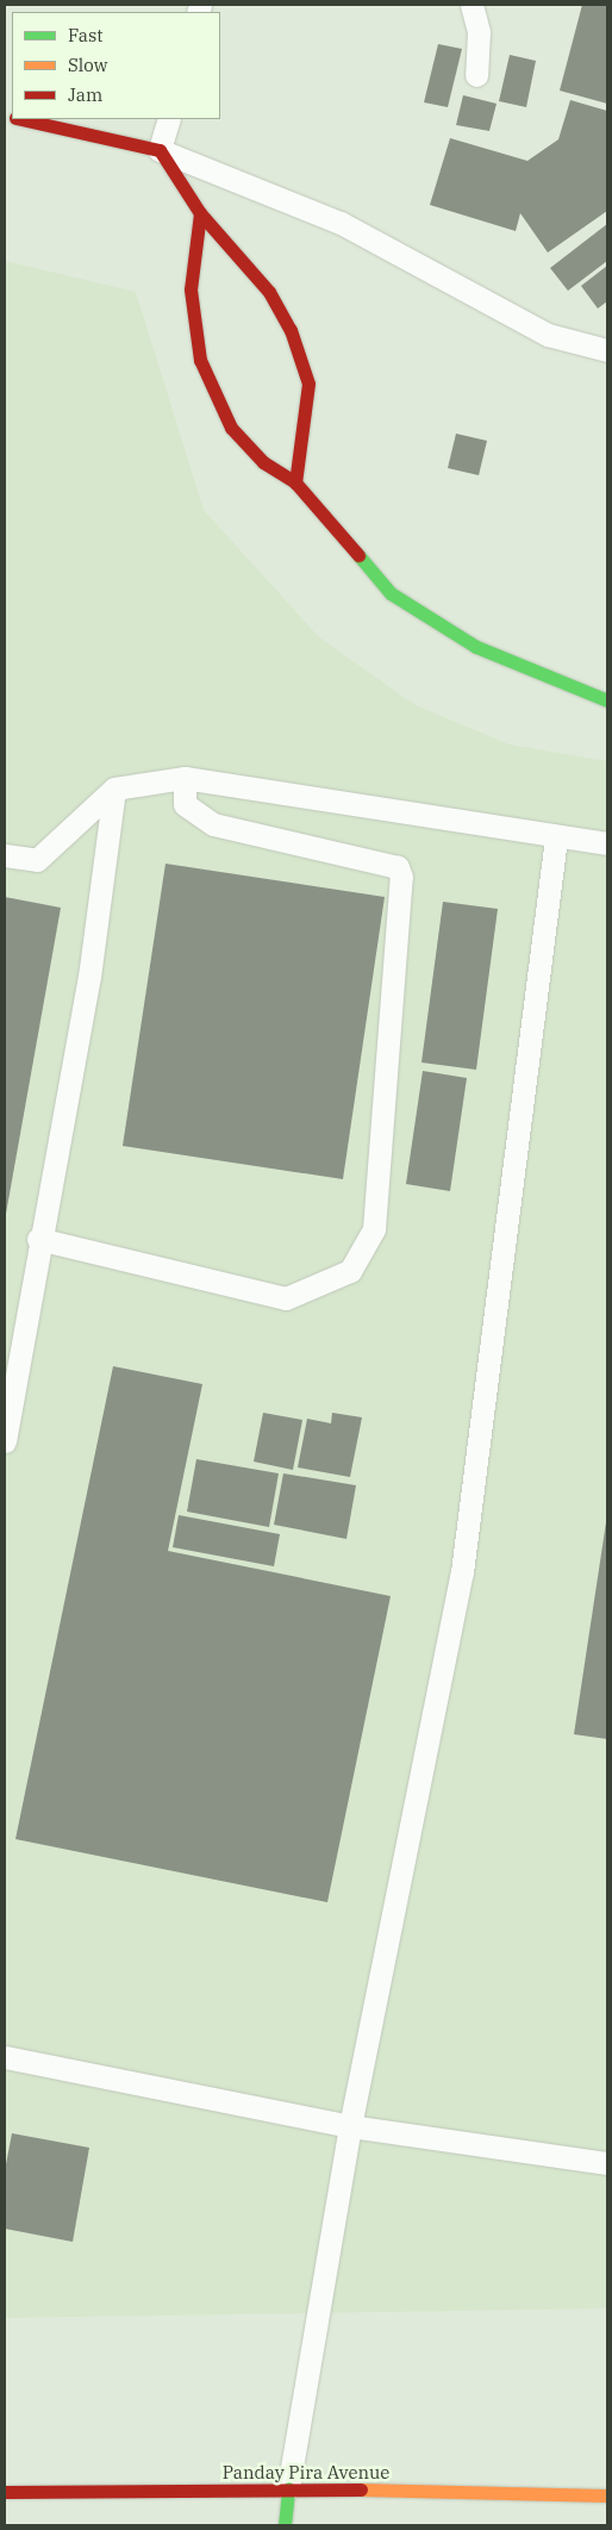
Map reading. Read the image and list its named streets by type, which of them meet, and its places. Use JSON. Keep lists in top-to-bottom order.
{
  "streets": {
    "street": ["Panday Pira Avenue"]
  },
  "legend": ["Fast", "Slow", "Jam"]
}
